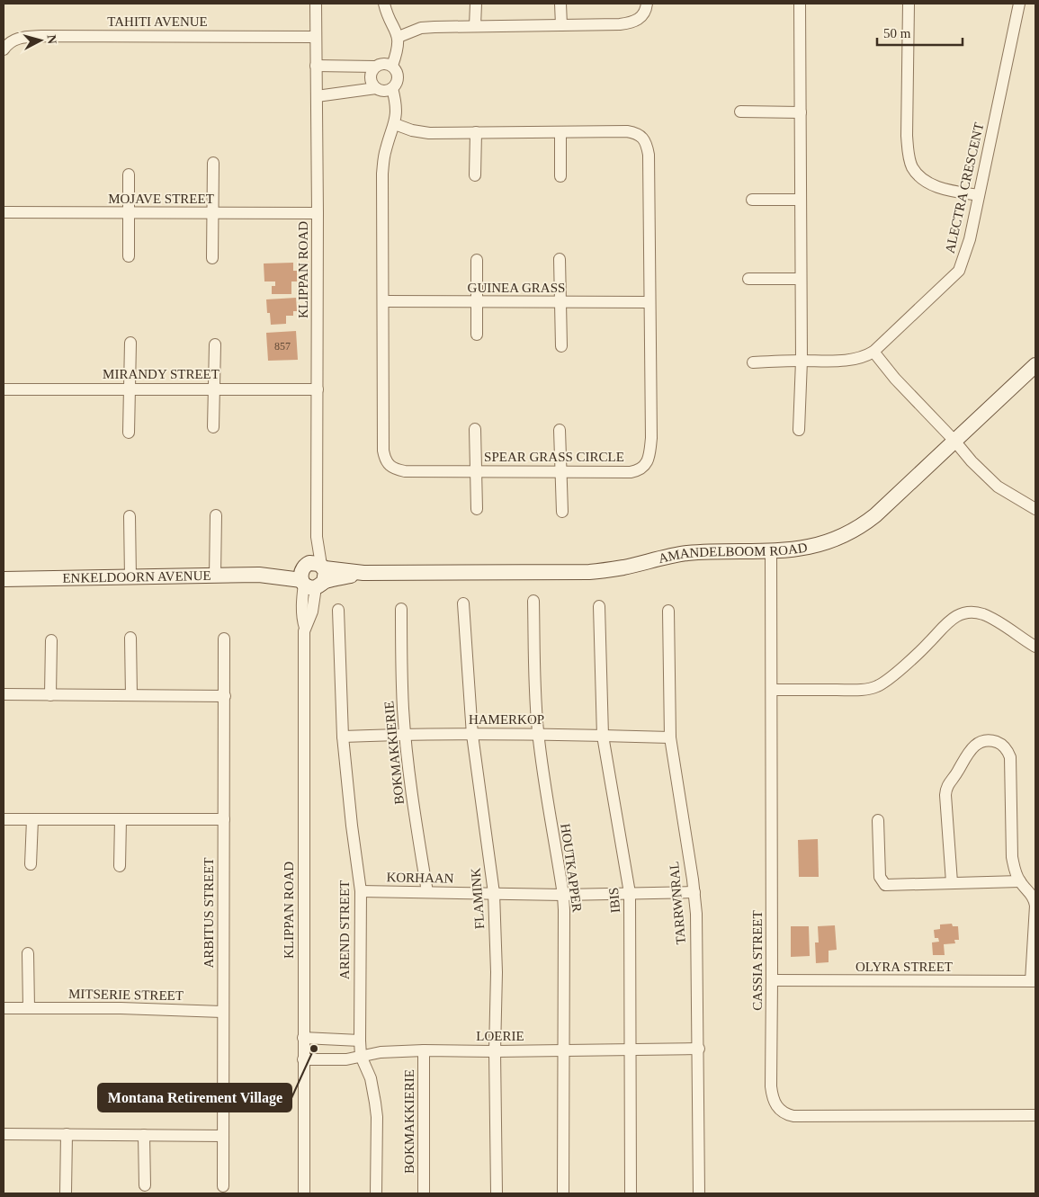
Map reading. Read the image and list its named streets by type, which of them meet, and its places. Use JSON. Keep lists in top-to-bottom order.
{
  "streets": {
    "street": [
      "TAHITI AVENUE",
      "ALECTRA CRESCENT",
      "MOJAVE STREET",
      "KLIPPAN ROAD",
      "GUINEA GRASS",
      "MIRANDY STREET",
      "SPEAR GRASS CIRCLE",
      "AMANDELBOOM ROAD",
      "ENKELDOORN AVENUE",
      "HAMERKOP",
      "BOKMAKKIERIE",
      "HOUTKAPPER",
      "KORHAAN",
      "FLAMINK",
      "IBIS",
      "TARRWNRAL",
      "ARBITUS STREET",
      "AREND STREET",
      "CASSIA STREET",
      "OLYRA STREET",
      "MITSERIE STREET",
      "LOERIE"
    ]
  },
  "crossings": [
    ["TAHITI AVENUE", "KLIPPAN ROAD"],
    ["MOJAVE STREET", "KLIPPAN ROAD"],
    ["KLIPPAN ROAD", "MIRANDY STREET"],
    ["KLIPPAN ROAD", "AMANDELBOOM ROAD"],
    ["KLIPPAN ROAD", "ENKELDOORN AVENUE"],
    ["KLIPPAN ROAD", "LOERIE"],
    ["GUINEA GRASS", "SPEAR GRASS CIRCLE"],
    ["AMANDELBOOM ROAD", "ENKELDOORN AVENUE"],
    ["AMANDELBOOM ROAD", "CASSIA STREET"],
    ["HAMERKOP", "BOKMAKKIERIE"],
    ["HAMERKOP", "HOUTKAPPER"],
    ["HAMERKOP", "FLAMINK"],
    ["HAMERKOP", "IBIS"],
    ["HAMERKOP", "TARRWNRAL"],
    ["HAMERKOP", "AREND STREET"],
    ["BOKMAKKIERIE", "KORHAAN"],
    ["BOKMAKKIERIE", "LOERIE"],
    ["HOUTKAPPER", "KORHAAN"],
    ["HOUTKAPPER", "LOERIE"],
    ["KORHAAN", "FLAMINK"],
    ["KORHAAN", "IBIS"],
    ["KORHAAN", "TARRWNRAL"],
    ["KORHAAN", "AREND STREET"],
    ["FLAMINK", "LOERIE"],
    ["IBIS", "LOERIE"],
    ["TARRWNRAL", "LOERIE"],
    ["ARBITUS STREET", "MITSERIE STREET"],
    ["AREND STREET", "LOERIE"],
    ["CASSIA STREET", "OLYRA STREET"]
  ],
  "places": ["Montana Retirement Village"],
  "house_numbers": ["857"],
  "scale_bar": "50 m",
  "north": "right"
}
